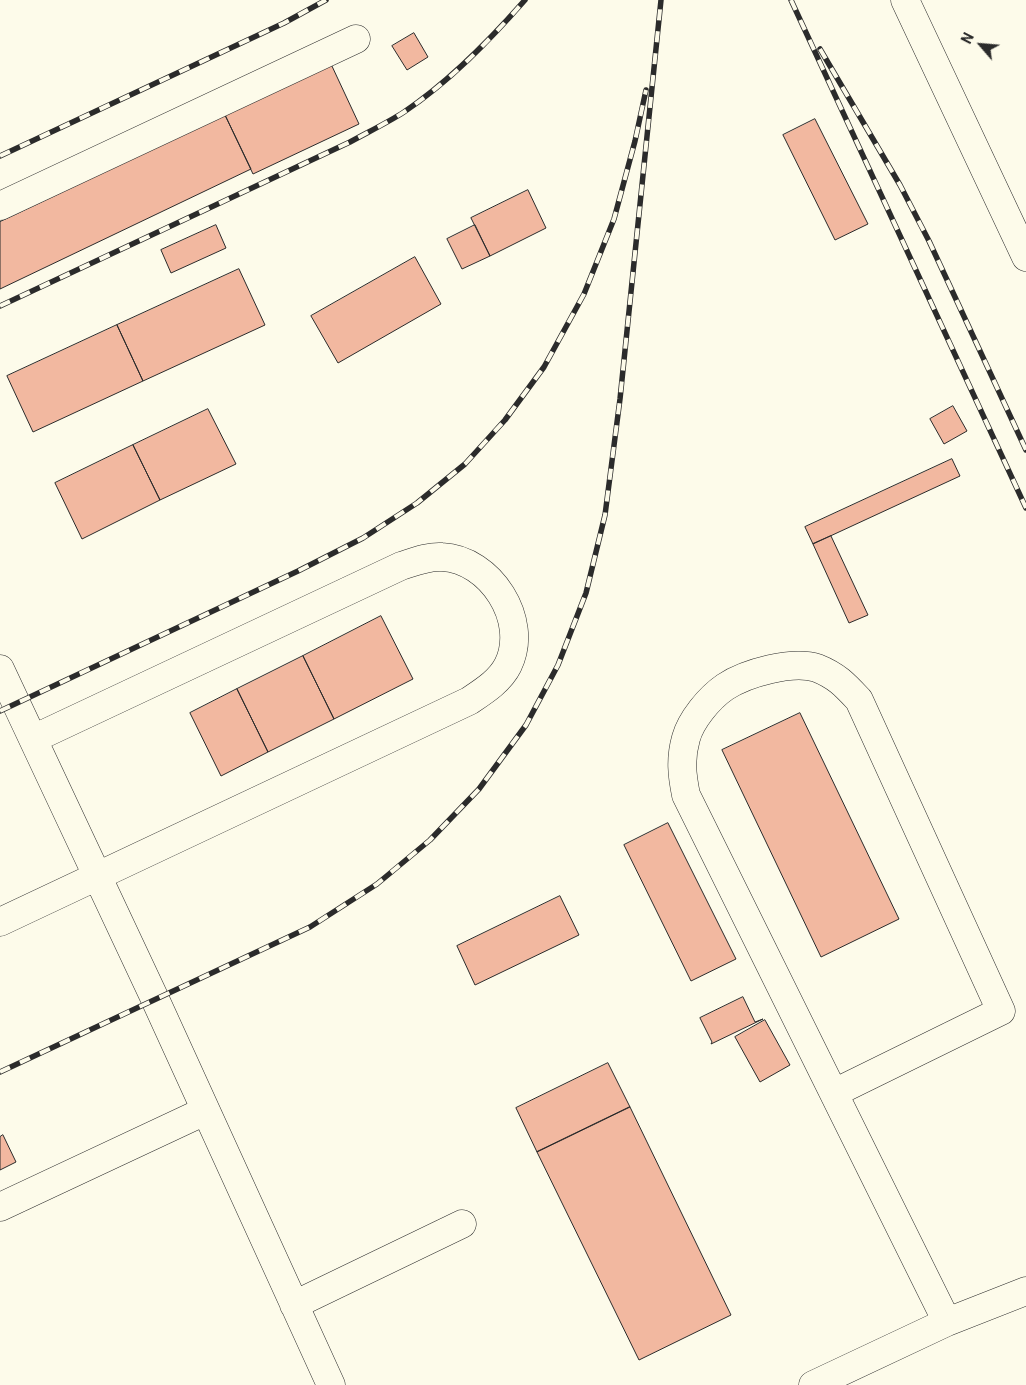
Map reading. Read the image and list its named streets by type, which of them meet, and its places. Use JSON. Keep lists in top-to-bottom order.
{
  "north": "top left"
}
